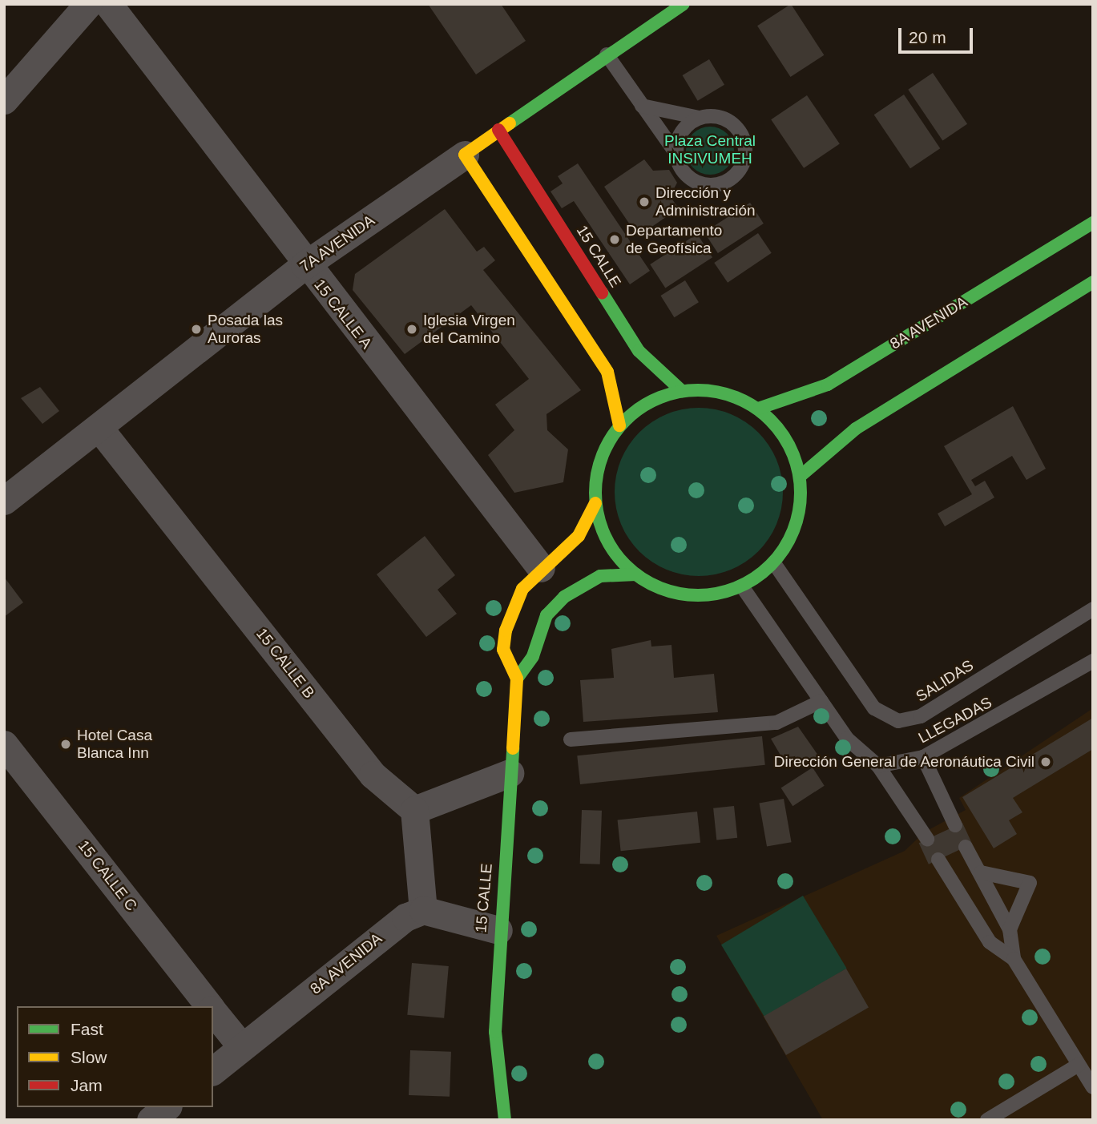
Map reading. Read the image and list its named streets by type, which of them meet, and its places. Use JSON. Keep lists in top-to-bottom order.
{
  "streets": {
    "main road": ["7A AVENIDA", "15 CALLE", "8A AVENIDA"],
    "street": ["15 CALLE A", "15 CALLE B", "15 CALLE C"],
    "lane": ["SALIDAS", "LLEGADAS"]
  },
  "crossings": [
    ["7A AVENIDA", "15 CALLE"],
    ["7A AVENIDA", "15 CALLE A"],
    ["7A AVENIDA", "15 CALLE B"],
    ["8A AVENIDA", "15 CALLE C"]
  ],
  "parks": ["Plaza Central INSIVUMEH"],
  "places": [
    "Dirección y Administración",
    "Departamento de Geofísica",
    "Posada las Auroras",
    "Iglesia Virgen del Camino",
    "Hotel Casa Blanca Inn",
    "Dirección General de Aeronáutica Civil"
  ],
  "legend": ["Fast", "Slow", "Jam"],
  "scale_bar": "20 m"
}
